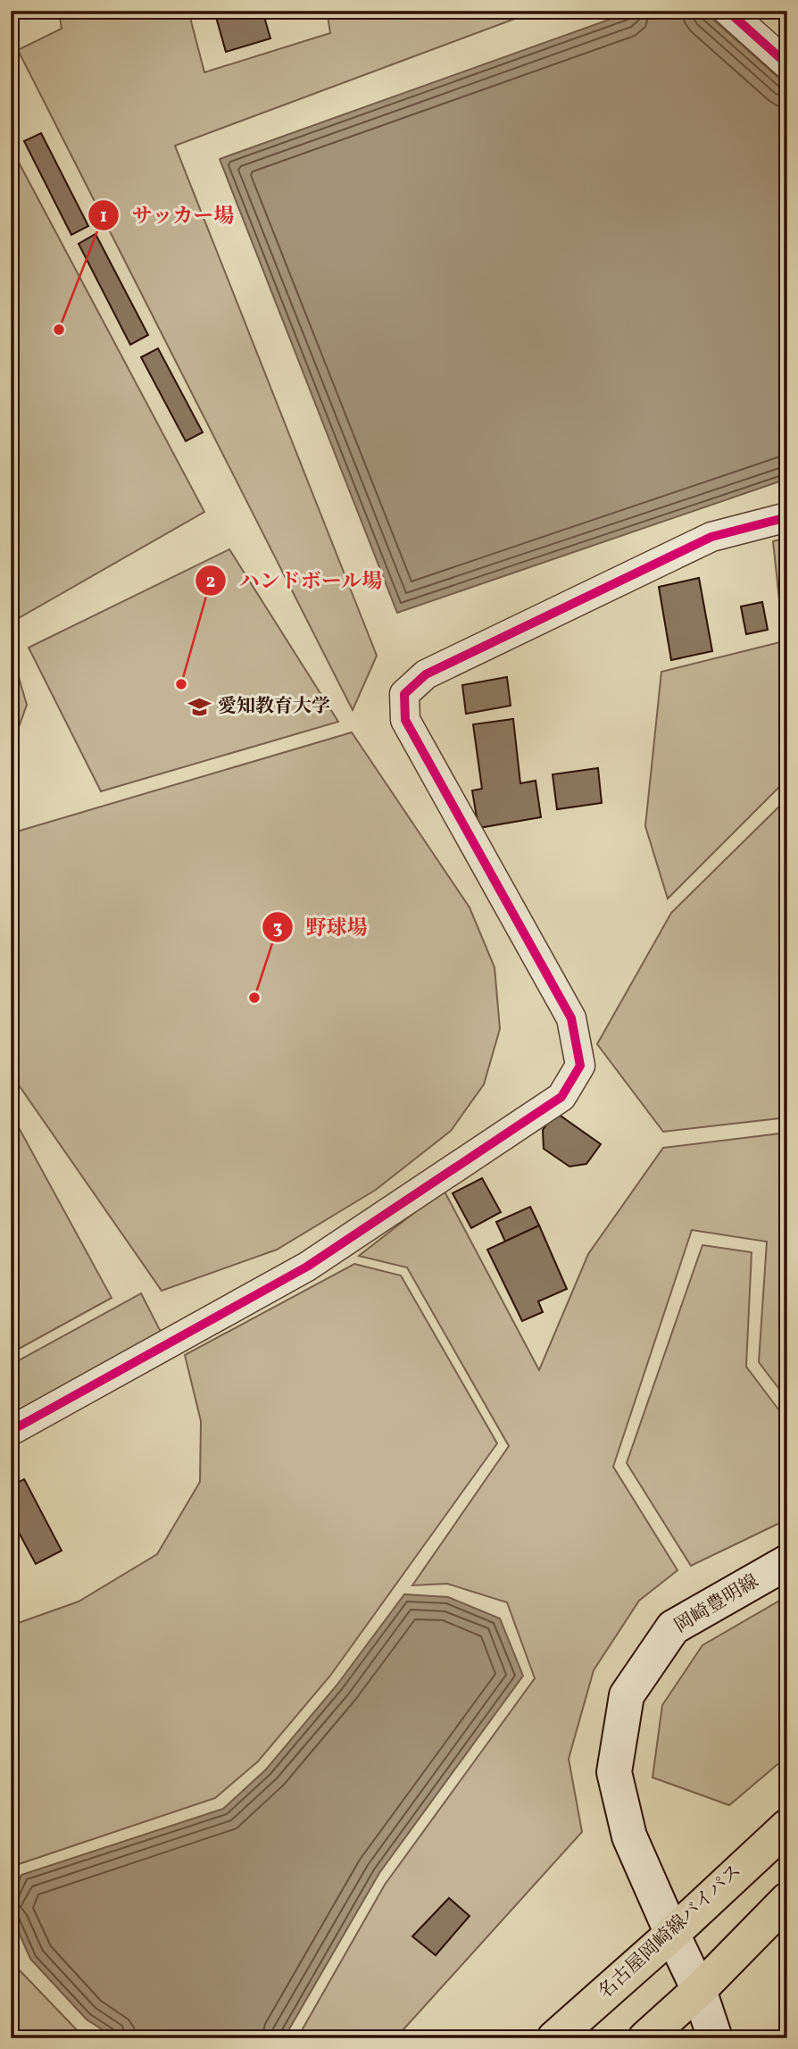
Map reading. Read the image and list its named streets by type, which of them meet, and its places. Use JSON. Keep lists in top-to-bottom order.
{
  "streets": {
    "main road": ["岡崎豊明線", "名古屋岡崎線バイパス"]
  },
  "crossings": [
    ["岡崎豊明線", "名古屋岡崎線バイパス"]
  ],
  "places": {
    "other": ["サッカー場", "ハンドボール場", "野球場"],
    "school or university": ["愛知教育大学"]
  }
}
